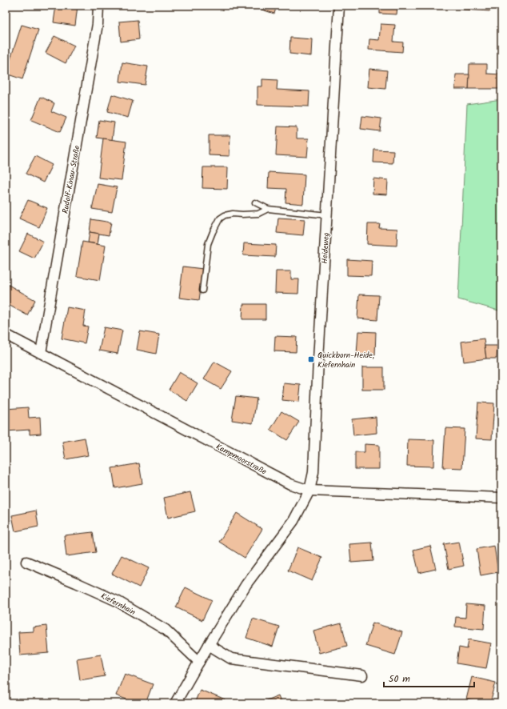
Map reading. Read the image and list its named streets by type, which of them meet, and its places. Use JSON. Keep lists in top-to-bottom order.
{
  "streets": {
    "street": [
      "Rudolf-Kinau-Straße",
      "Heideweg",
      "Kampmoorstraße",
      "Kiefernhain"
    ]
  },
  "crossings": [
    ["Rudolf-Kinau-Straße", "Kampmoorstraße"],
    ["Heideweg", "Kampmoorstraße"]
  ],
  "places": {
    "transit": ["Quickborn-Heide, Kiefernhain"]
  },
  "scale_bar": "50 m"
}
